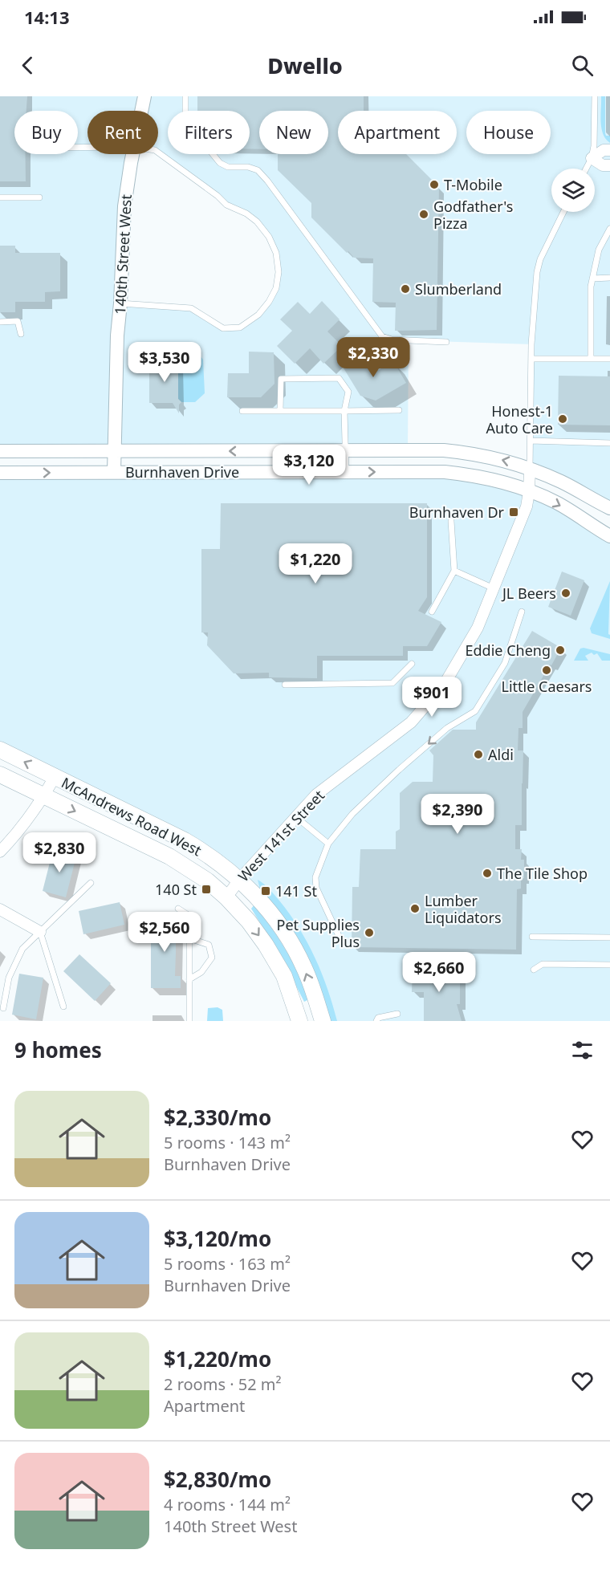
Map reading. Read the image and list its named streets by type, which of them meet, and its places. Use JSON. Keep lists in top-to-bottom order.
{
  "streets": {
    "main road": ["McAndrews Road West"],
    "street": ["140th Street West", "Burnhaven Drive", "West 141st Street"]
  },
  "crossings": [
    ["140th Street West", "Burnhaven Drive"],
    ["Burnhaven Drive", "West 141st Street"],
    ["McAndrews Road West", "West 141st Street"]
  ],
  "places": {
    "other": [
      "T-Mobile",
      "Godfather's Pizza",
      "Slumberland",
      "Honest-1 Auto Care",
      "JL Beers",
      "Eddie Cheng",
      "Little Caesars",
      "Aldi",
      "The Tile Shop",
      "Lumber Liquidators",
      "Pet Supplies Plus"
    ],
    "transit": ["Burnhaven Dr", "140 St", "141 St"]
  },
  "page": {
    "status": "14:13",
    "header": "Dwello",
    "chip": [
      "Buy",
      "Rent",
      "Filters",
      "New",
      "Apartment",
      "House"
    ],
    "price": [
      "$2,330",
      "$3,530",
      "$3,120",
      "$1,220",
      "$901",
      "$2,390",
      "$2,830",
      "$2,560",
      "$2,660"
    ],
    "heading": "9 homes",
    "list": [
      {
        "name": "$2,330/mo",
        "note": "5 rooms · 143 m² · Burnhaven Drive"
      },
      {
        "name": "$3,120/mo",
        "note": "5 rooms · 163 m² · Burnhaven Drive"
      },
      {
        "name": "$1,220/mo",
        "note": "2 rooms · 52 m² · Apartment"
      },
      {
        "name": "$2,830/mo",
        "note": "4 rooms · 144 m² · 140th Street West"
      }
    ]
  }
}
